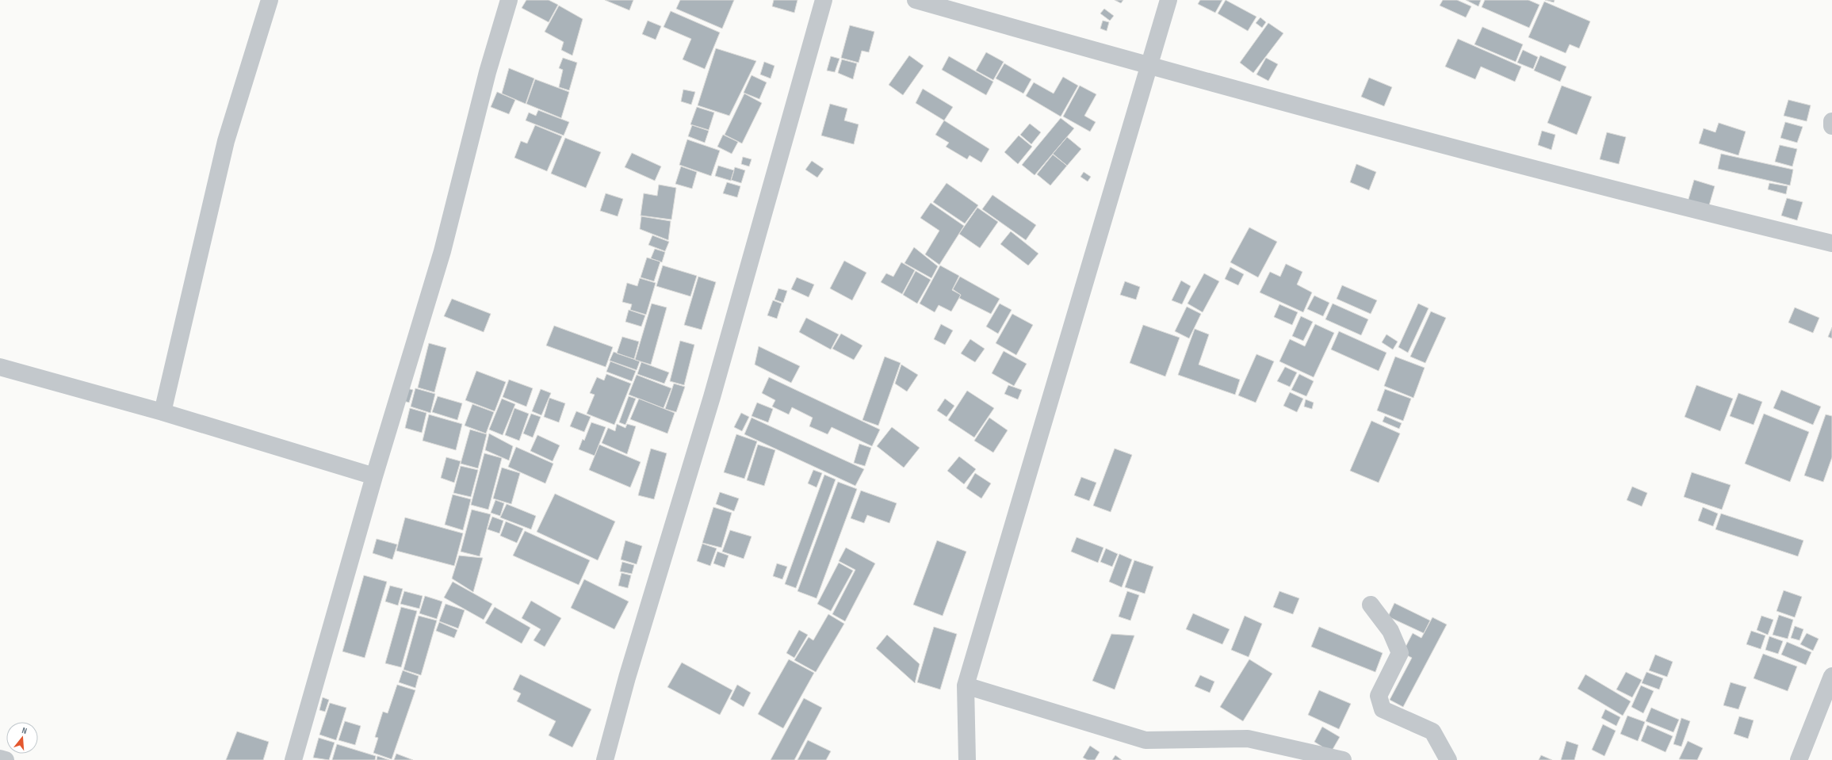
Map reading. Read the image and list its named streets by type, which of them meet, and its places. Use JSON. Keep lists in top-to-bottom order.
{
  "north": "top"
}
